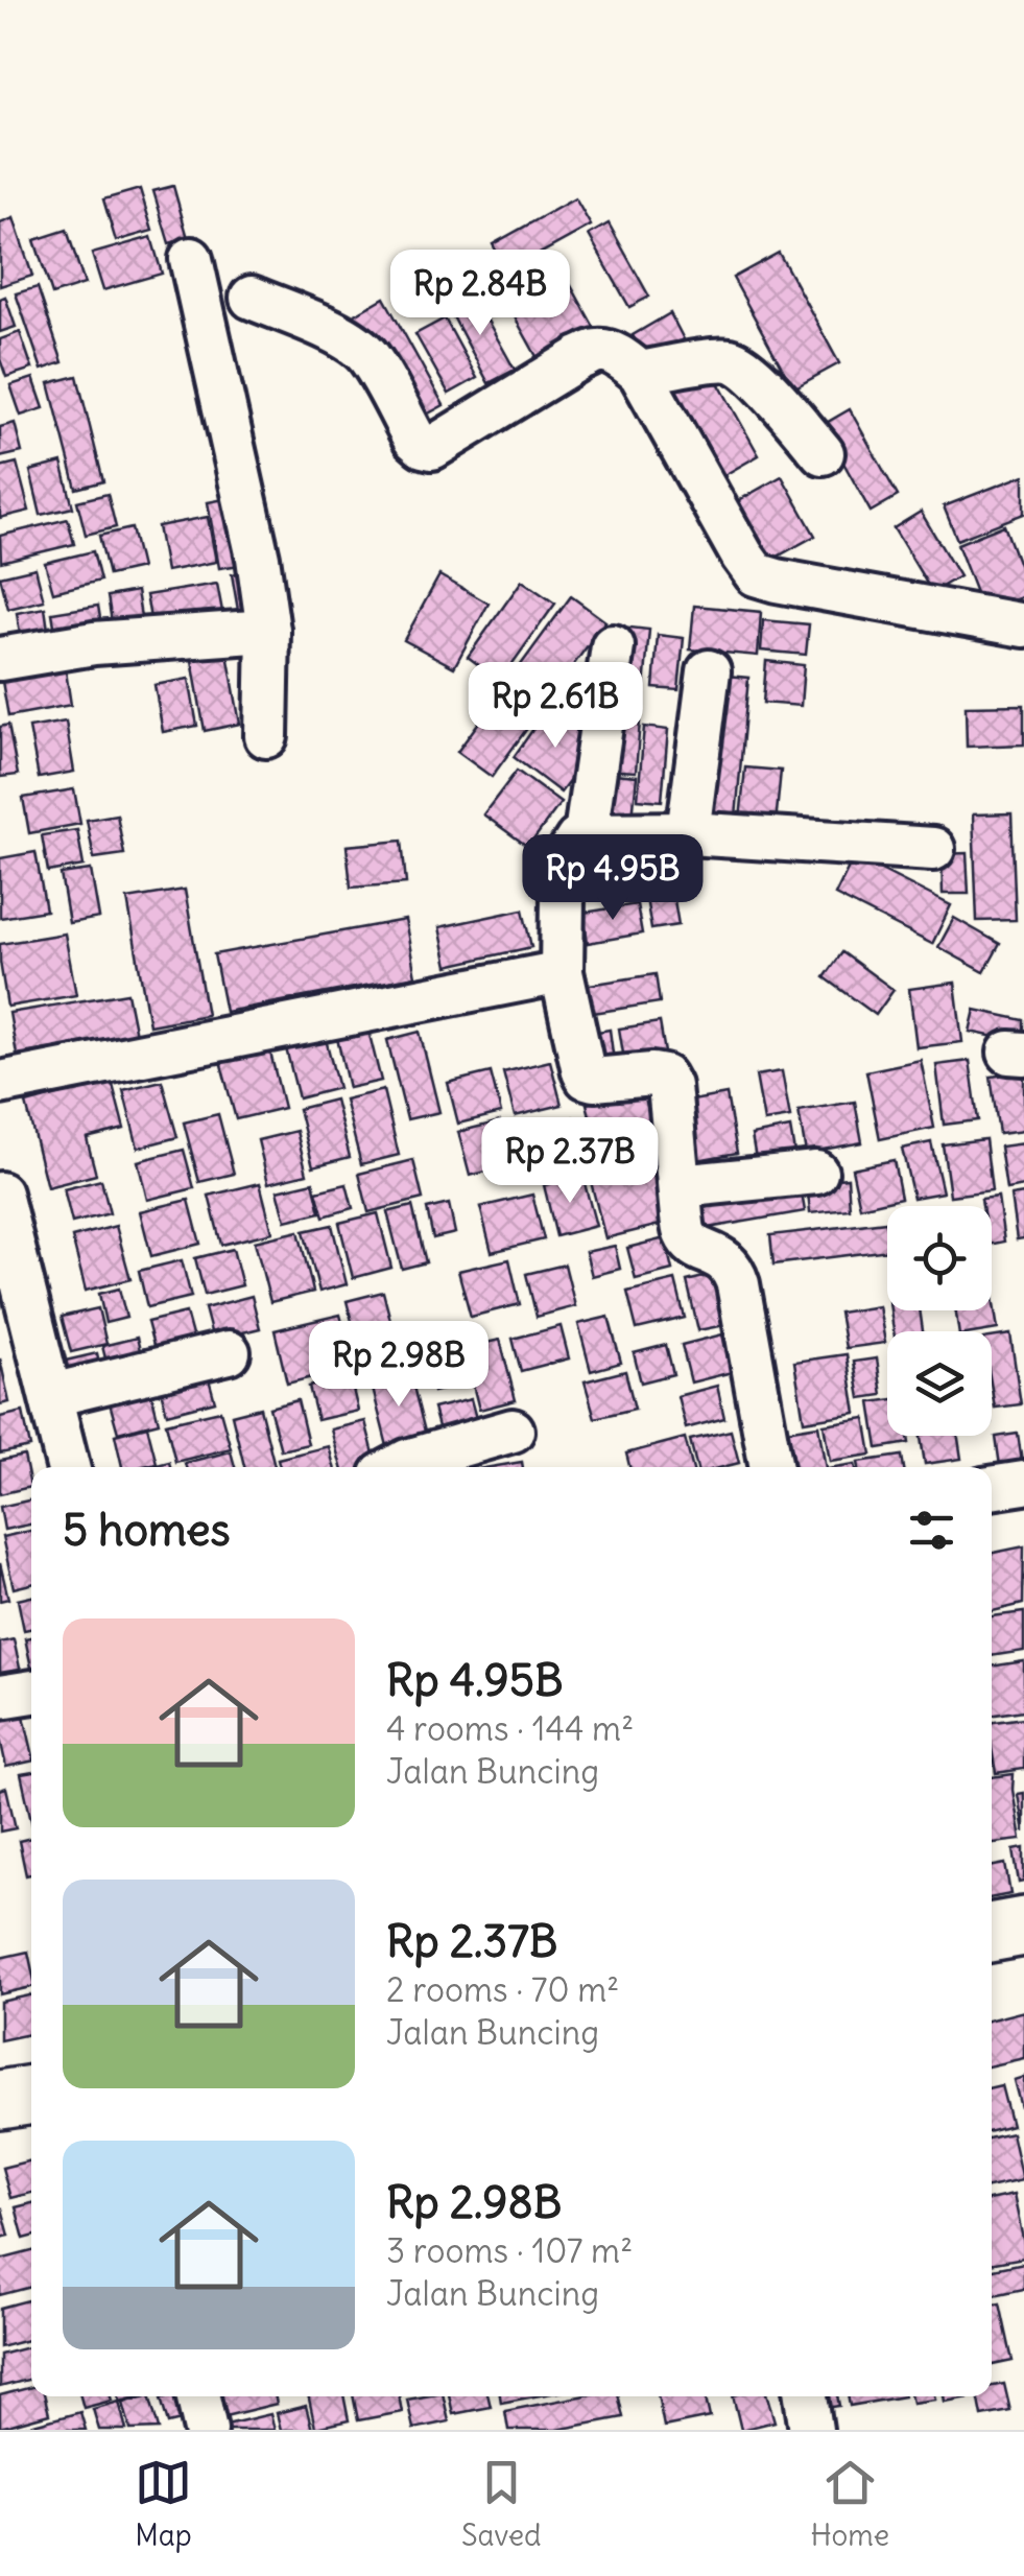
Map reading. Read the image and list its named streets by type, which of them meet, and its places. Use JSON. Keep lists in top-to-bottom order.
{
  "page": {
    "price": [
      "Rp 2.84B",
      "Rp 2.61B",
      "Rp 4.95B",
      "Rp 2.37B",
      "Rp 2.98B"
    ],
    "heading": "5 homes",
    "list": [
      {
        "name": "Rp 4.95B",
        "note": "4 rooms · 144 m² · Jalan Buncing"
      },
      {
        "name": "Rp 2.37B",
        "note": "2 rooms · 70 m² · Jalan Buncing"
      },
      {
        "name": "Rp 2.98B",
        "note": "3 rooms · 107 m² · Jalan Buncing"
      }
    ],
    "tabs": ["Map", "Saved", "Home"]
  }
}
